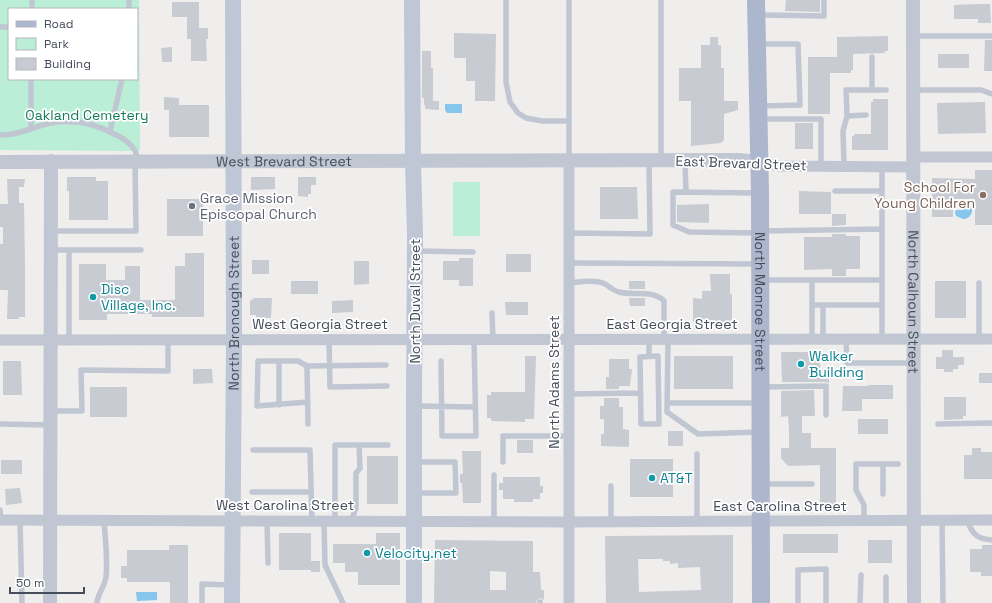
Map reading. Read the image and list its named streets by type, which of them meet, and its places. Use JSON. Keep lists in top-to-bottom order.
{
  "streets": {
    "main road": ["North Duval Street", "North Monroe Street", "North Bronough Street"],
    "street": [
      "West Brevard Street",
      "East Brevard Street",
      "North Calhoun Street",
      "West Georgia Street",
      "East Georgia Street",
      "North Adams Street",
      "West Carolina Street",
      "East Carolina Street"
    ]
  },
  "crossings": [
    ["West Brevard Street", "East Brevard Street"],
    ["West Brevard Street", "North Duval Street"],
    ["West Brevard Street", "North Bronough Street"],
    ["West Brevard Street", "North Adams Street"],
    ["East Brevard Street", "North Monroe Street"],
    ["East Brevard Street", "North Calhoun Street"],
    ["East Brevard Street", "North Adams Street"],
    ["North Duval Street", "West Georgia Street"],
    ["North Duval Street", "West Carolina Street"],
    ["North Monroe Street", "East Georgia Street"],
    ["North Monroe Street", "East Carolina Street"],
    ["North Calhoun Street", "East Georgia Street"],
    ["North Calhoun Street", "East Carolina Street"],
    ["North Bronough Street", "West Georgia Street"],
    ["North Bronough Street", "West Carolina Street"],
    ["West Georgia Street", "East Georgia Street"],
    ["West Georgia Street", "North Adams Street"],
    ["East Georgia Street", "North Adams Street"],
    ["North Adams Street", "West Carolina Street"],
    ["North Adams Street", "East Carolina Street"],
    ["West Carolina Street", "East Carolina Street"]
  ],
  "parks": ["Oakland Cemetery"],
  "places": [
    "School For Young Children",
    "Grace Mission Episcopal Church",
    "Disc Village, Inc.",
    "Walker Building",
    "AT&T",
    "Velocity.net"
  ],
  "legend": ["Road", "Park", "Building"],
  "scale_bar": "50 m"
}
